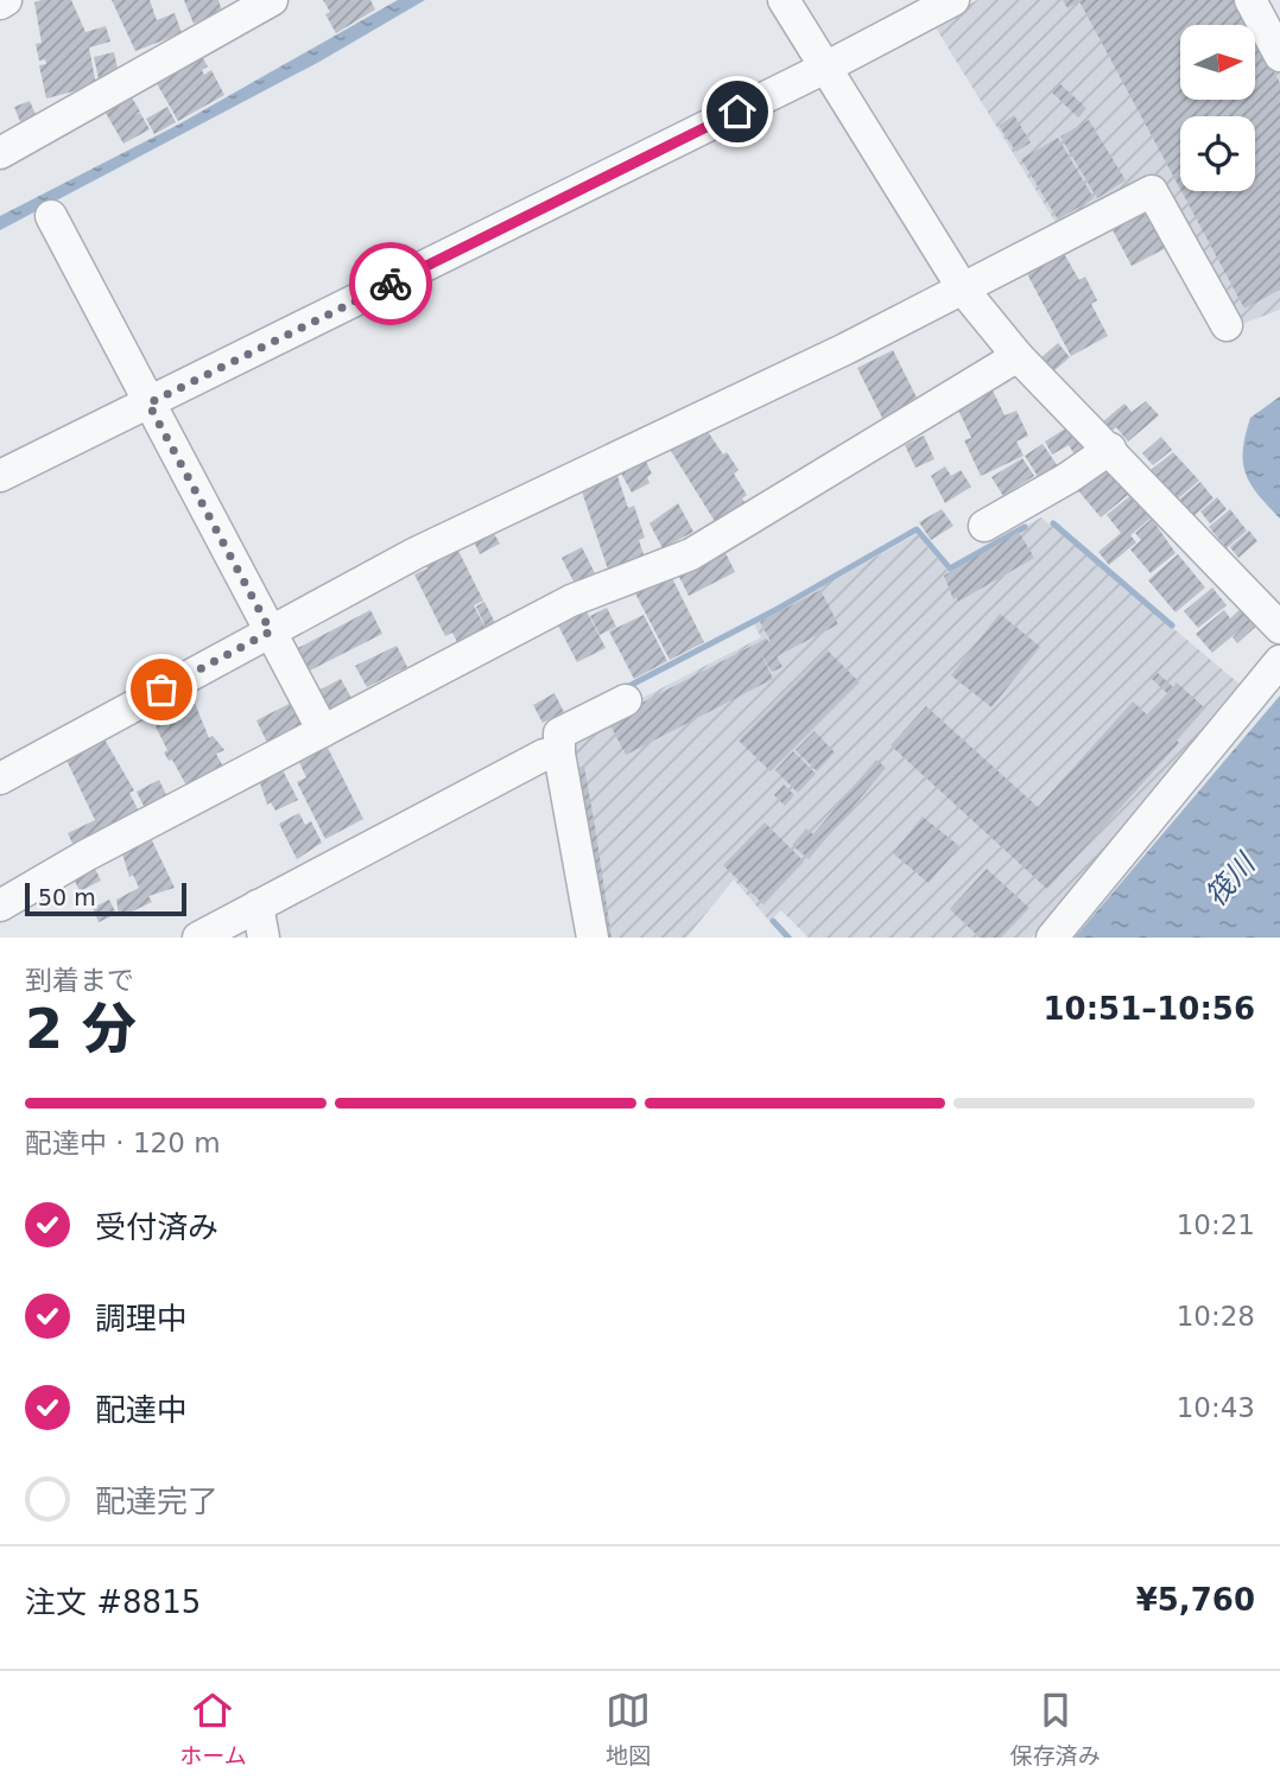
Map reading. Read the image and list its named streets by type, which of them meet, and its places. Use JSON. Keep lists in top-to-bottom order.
{
  "water": ["筏川"],
  "scale_bar": "50 m",
  "north": "right",
  "page": {
    "scale": "50 m",
    "heading": ["2 分", "到着まで", "10:51–10:56"],
    "panel": ["注文 #8815", "¥5,760"],
    "bar": "配達中 · 120 m",
    "list": [
      ["受付済み", "10:21"],
      ["調理中", "10:28"],
      ["配達中", "10:43"],
      "配達完了"
    ],
    "tabs": ["ホーム", "地図", "保存済み"]
  }
}
